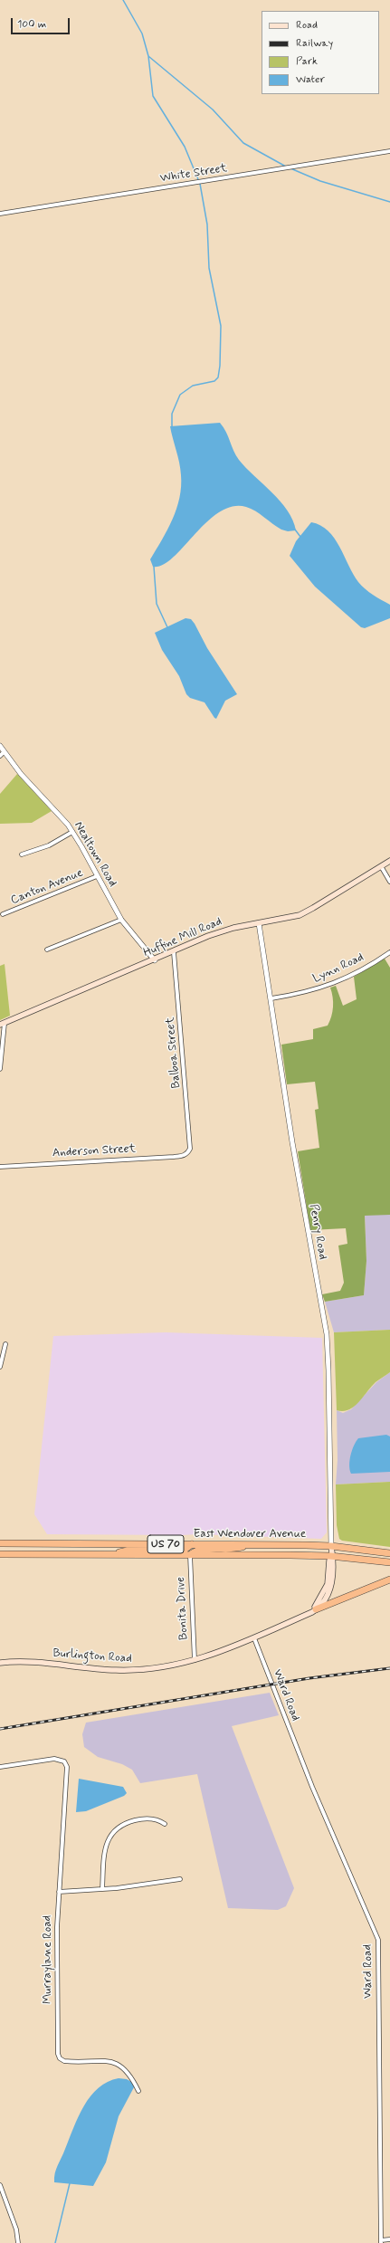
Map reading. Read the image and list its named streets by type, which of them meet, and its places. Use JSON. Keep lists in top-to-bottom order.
{
  "streets": {
    "highway": ["East Wendover Avenue", "US 70"],
    "main road": ["Huffine Mill Road", "Burlington Road"],
    "street": [
      "White Street",
      "Nealtown Road",
      "Canton Avenue",
      "Lynn Road",
      "Balboa Street",
      "Anderson Street",
      "Penry Road",
      "Bonita Drive",
      "Ward Road",
      "Murraylane Road"
    ]
  },
  "crossings": [
    ["Nealtown Road", "Canton Avenue"],
    ["Nealtown Road", "Huffine Mill Road"],
    ["Huffine Mill Road", "Balboa Street"],
    ["Huffine Mill Road", "Penry Road"],
    ["Lynn Road", "Penry Road"],
    ["Balboa Street", "Anderson Street"],
    ["Penry Road", "East Wendover Avenue"],
    ["Penry Road", "Burlington Road"],
    ["East Wendover Avenue", "Bonita Drive"],
    ["East Wendover Avenue", "Burlington Road"],
    ["Bonita Drive", "Burlington Road"],
    ["Burlington Road", "Ward Road"]
  ],
  "legend": [
    "Road",
    "Railway",
    "Park",
    "Water"
  ],
  "scale_bar": "100 m"
}
